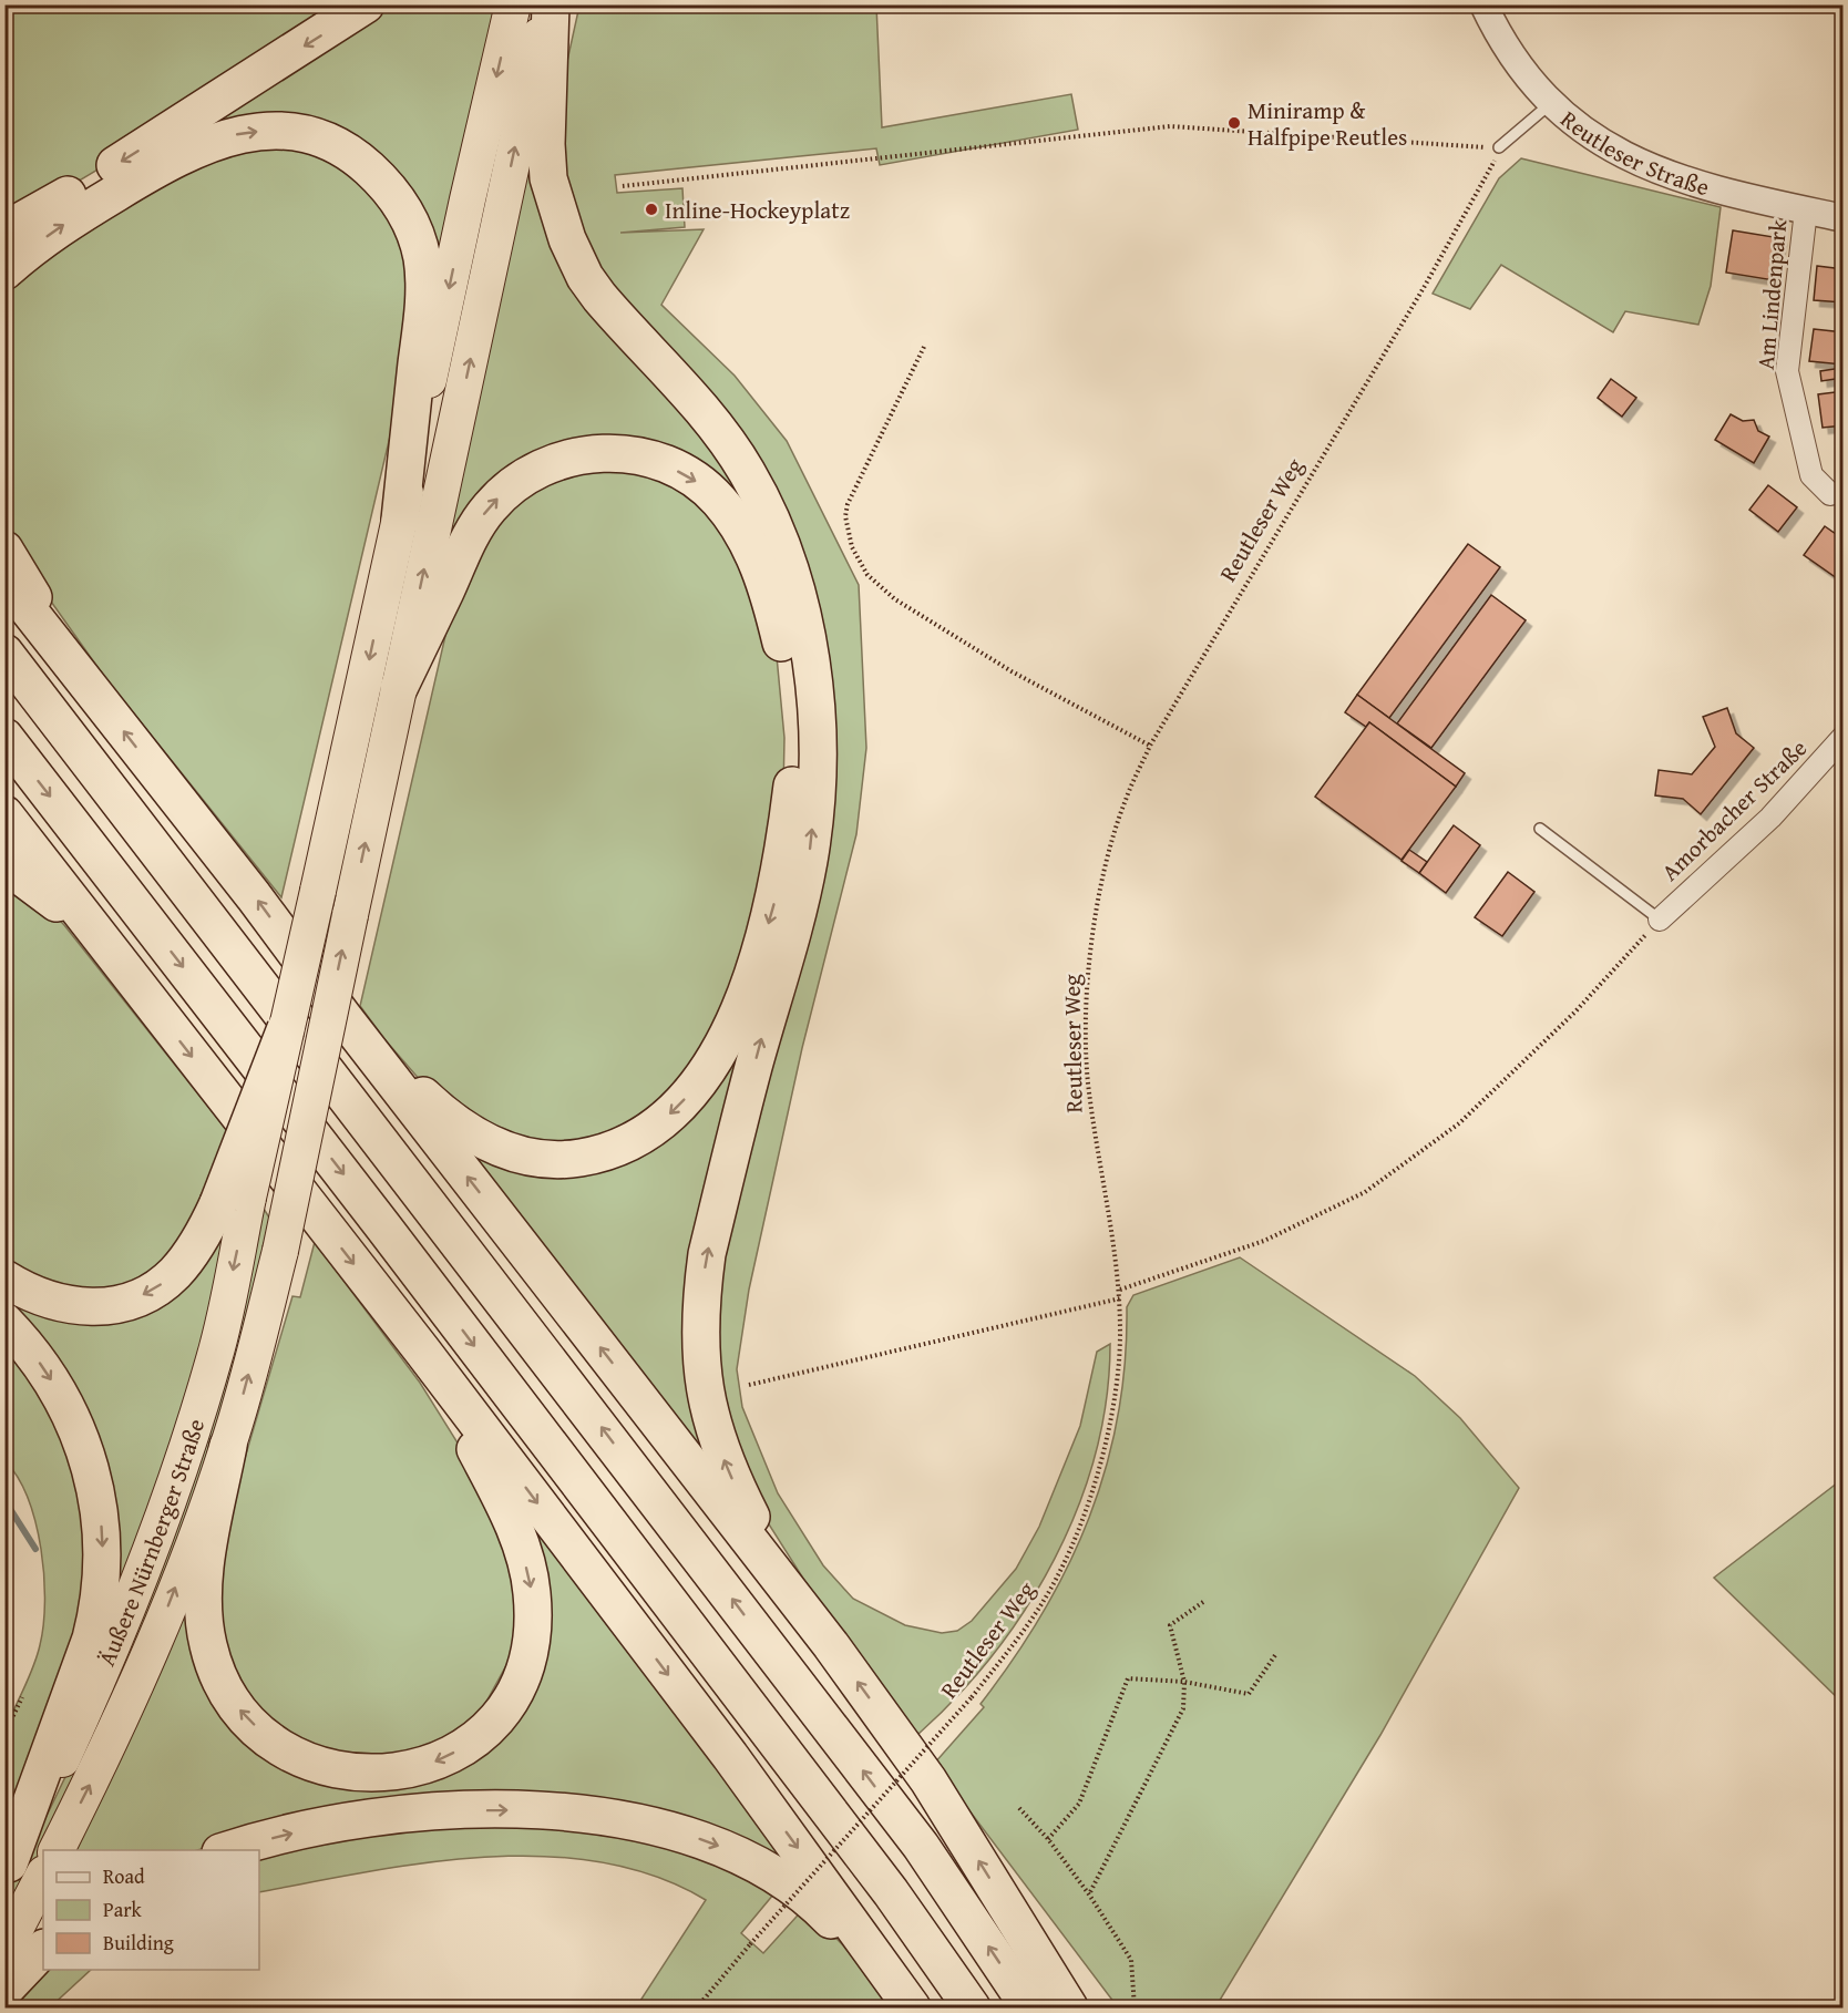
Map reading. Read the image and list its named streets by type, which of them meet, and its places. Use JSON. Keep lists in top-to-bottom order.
{
  "streets": {
    "highway": ["Äußere Nürnberger Straße"],
    "street": ["Reutleser Straße", "Am Lindenpark", "Amorbacher Straße"],
    "path": ["Reutleser Weg"]
  },
  "crossings": [
    ["Reutleser Straße", "Am Lindenpark"]
  ],
  "places": ["Miniramp & Halfpipe Reutles", "Inline-Hockeyplatz"],
  "legend": ["Road", "Park", "Building"]
}
